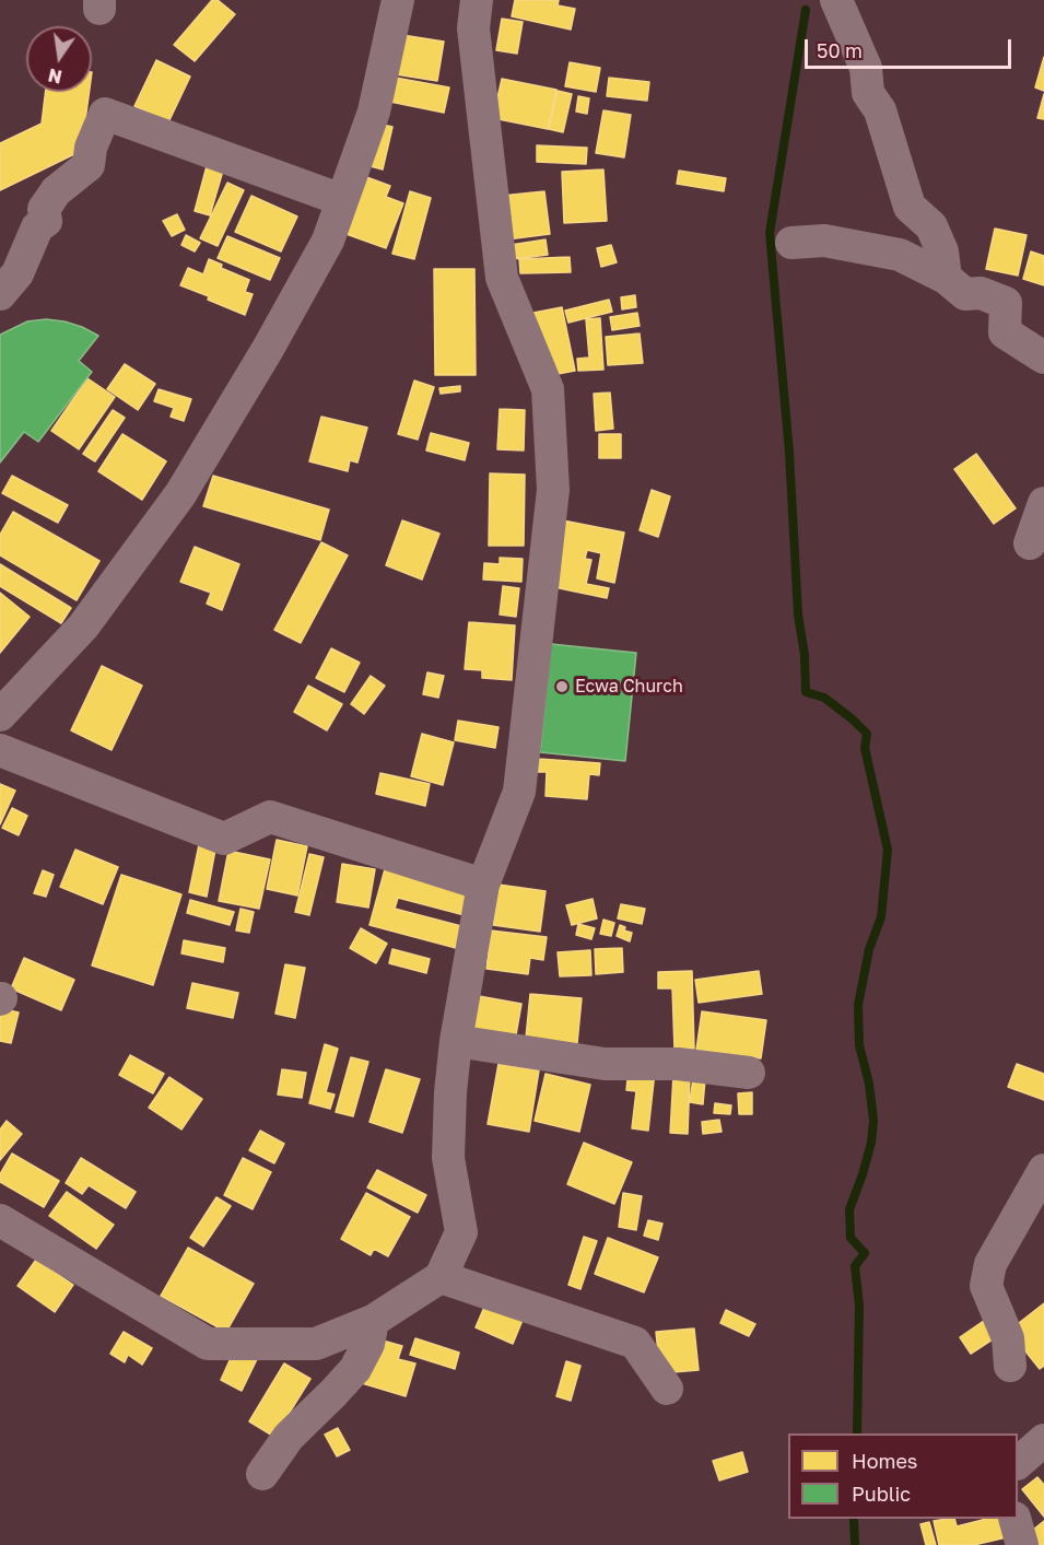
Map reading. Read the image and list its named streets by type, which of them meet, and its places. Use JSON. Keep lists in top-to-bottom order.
{
  "places": ["Ecwa Church"],
  "legend": ["Homes", "Public"],
  "scale_bar": "50 m",
  "north": "bottom"
}
